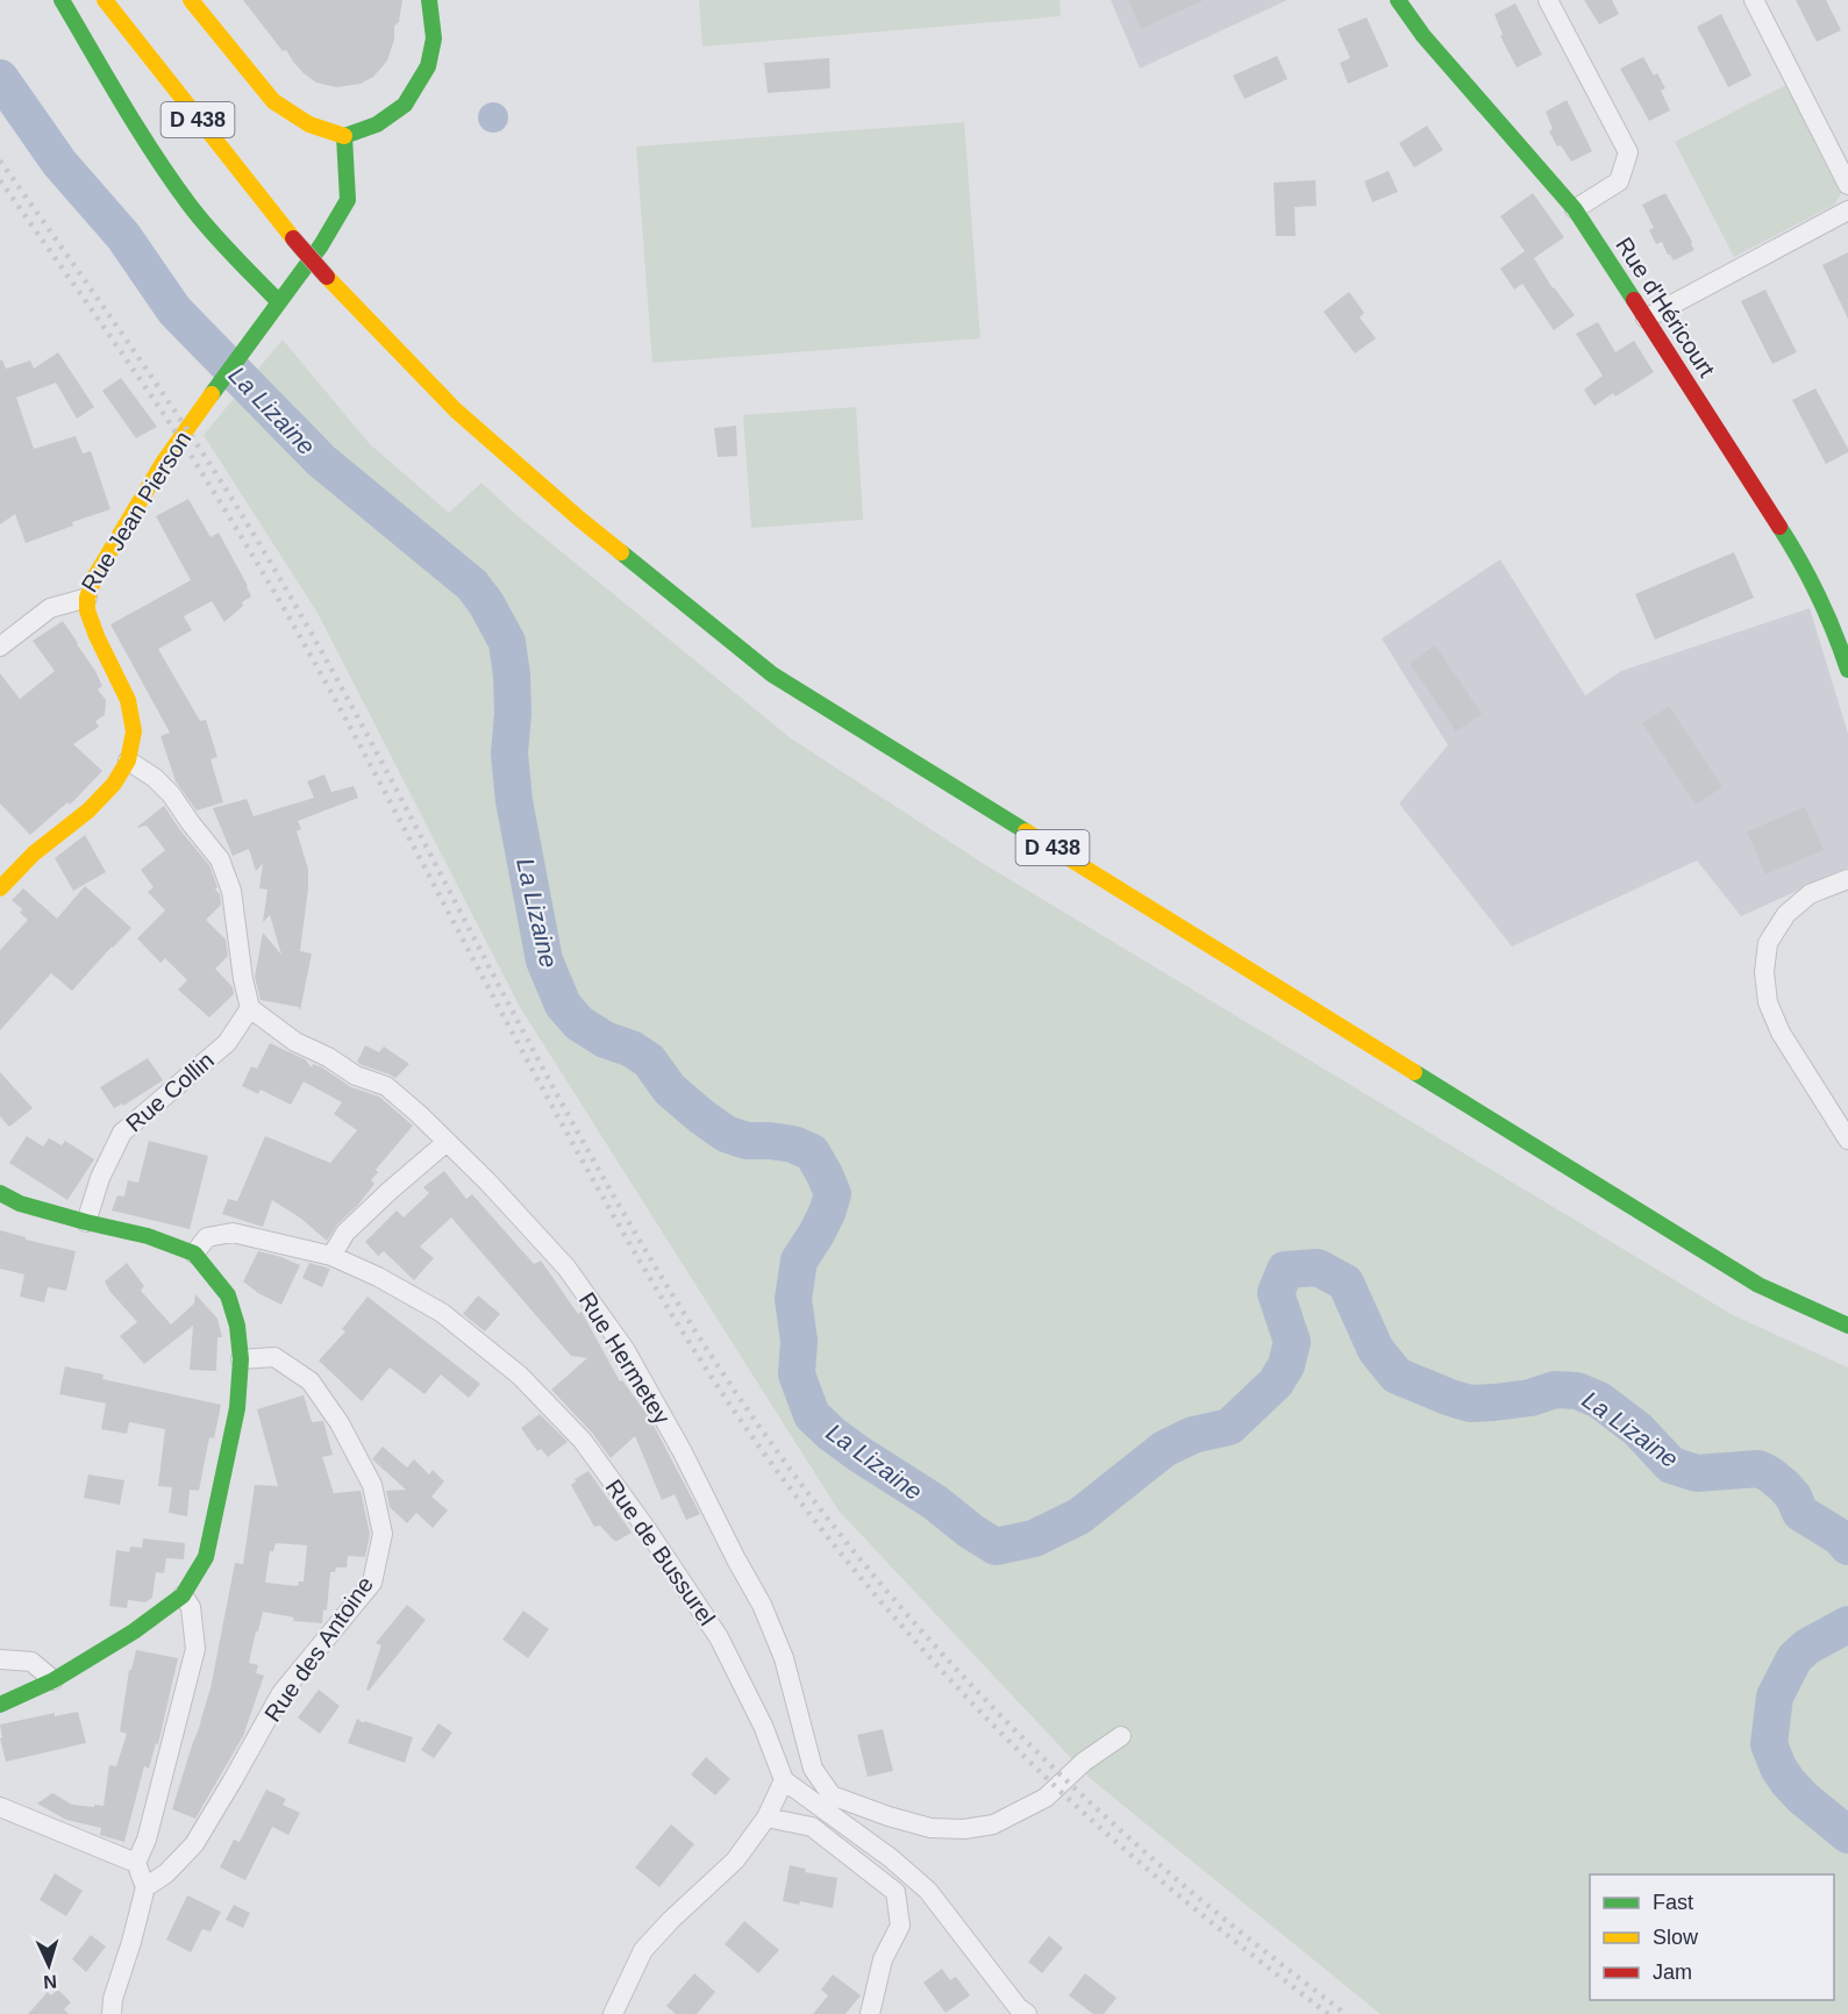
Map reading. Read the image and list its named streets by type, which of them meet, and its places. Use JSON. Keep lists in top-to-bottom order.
{
  "streets": {
    "street": [
      "D 438",
      "Rue d'Héricourt",
      "Rue Jean Pierson",
      "Rue Collin",
      "Rue Hermetey",
      "Rue de Bussurel",
      "Rue des Antoine"
    ]
  },
  "crossings": [
    ["Rue Collin", "Rue Hermetey"]
  ],
  "water": ["La Lizaine"],
  "legend": ["Fast", "Slow", "Jam"],
  "north": "bottom"
}
